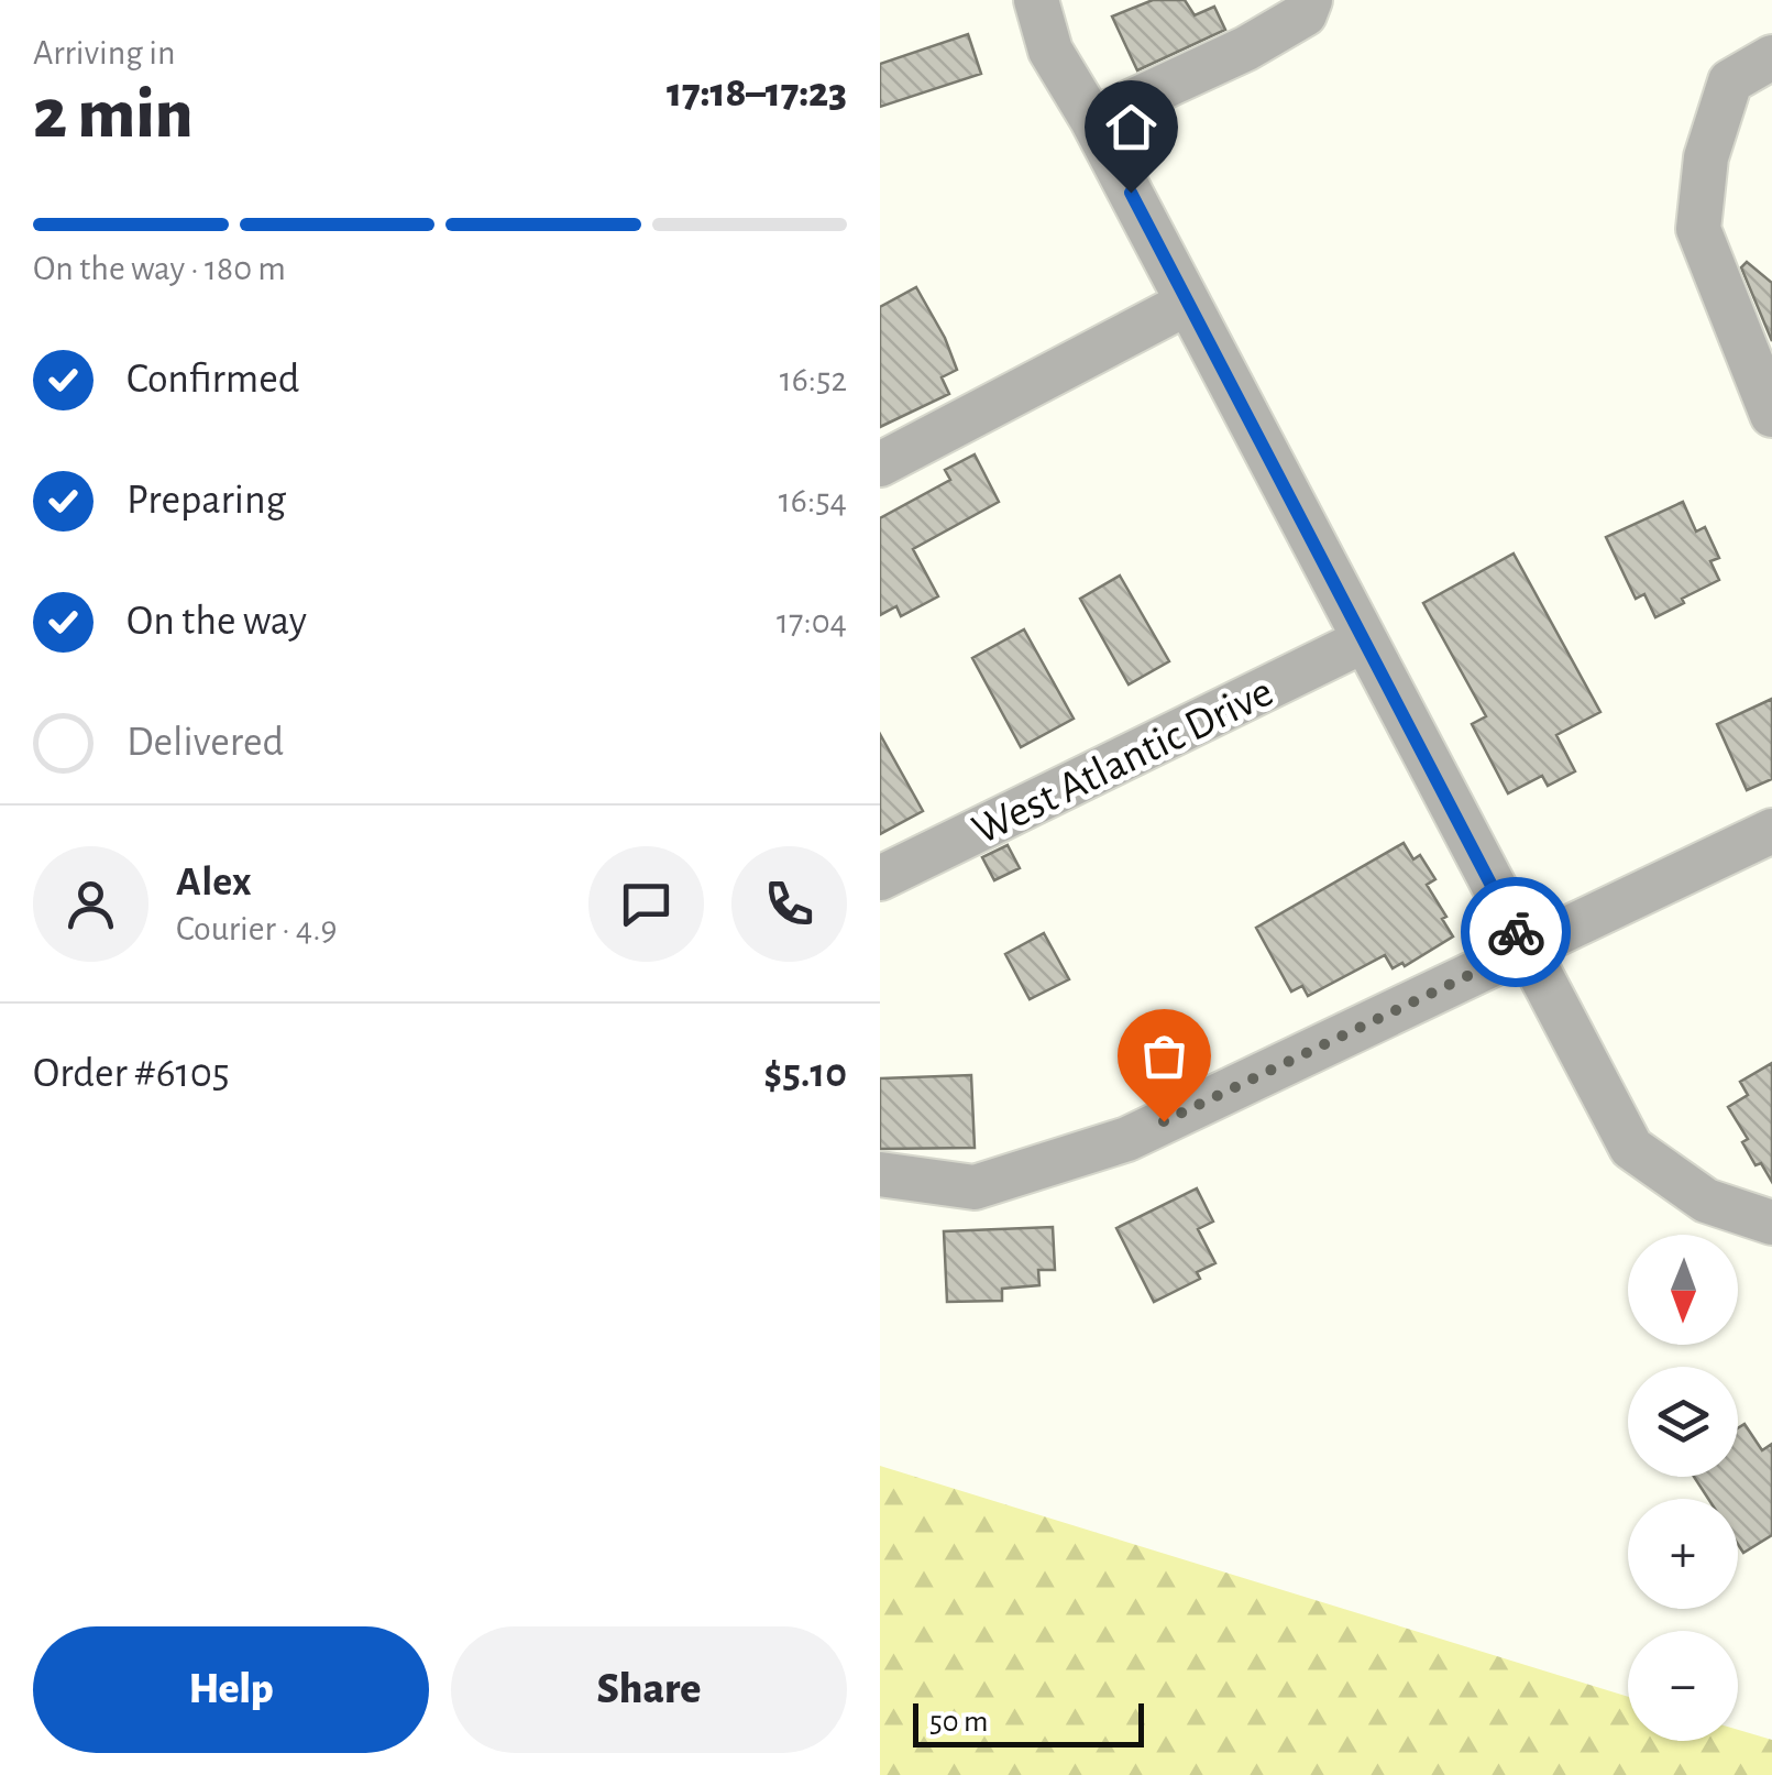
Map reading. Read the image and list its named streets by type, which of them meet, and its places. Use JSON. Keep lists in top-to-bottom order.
{
  "streets": {
    "street": ["West Atlantic Drive"]
  },
  "scale_bar": "50 m",
  "north": "bottom",
  "page": {
    "heading": ["2 min", "Arriving in", "17:18–17:23"],
    "panel": [
      "Alex",
      "Courier · 4.9",
      "Order #6105",
      "$5.10"
    ],
    "bar": "On the way · 180 m",
    "list": [
      ["Confirmed", "16:52"],
      ["Preparing", "16:54"],
      ["On the way", "17:04"],
      "Delivered"
    ],
    "map_buttons": ["+", "−"],
    "buttons": ["Help", "Share"],
    "scale": "50 m"
  }
}
